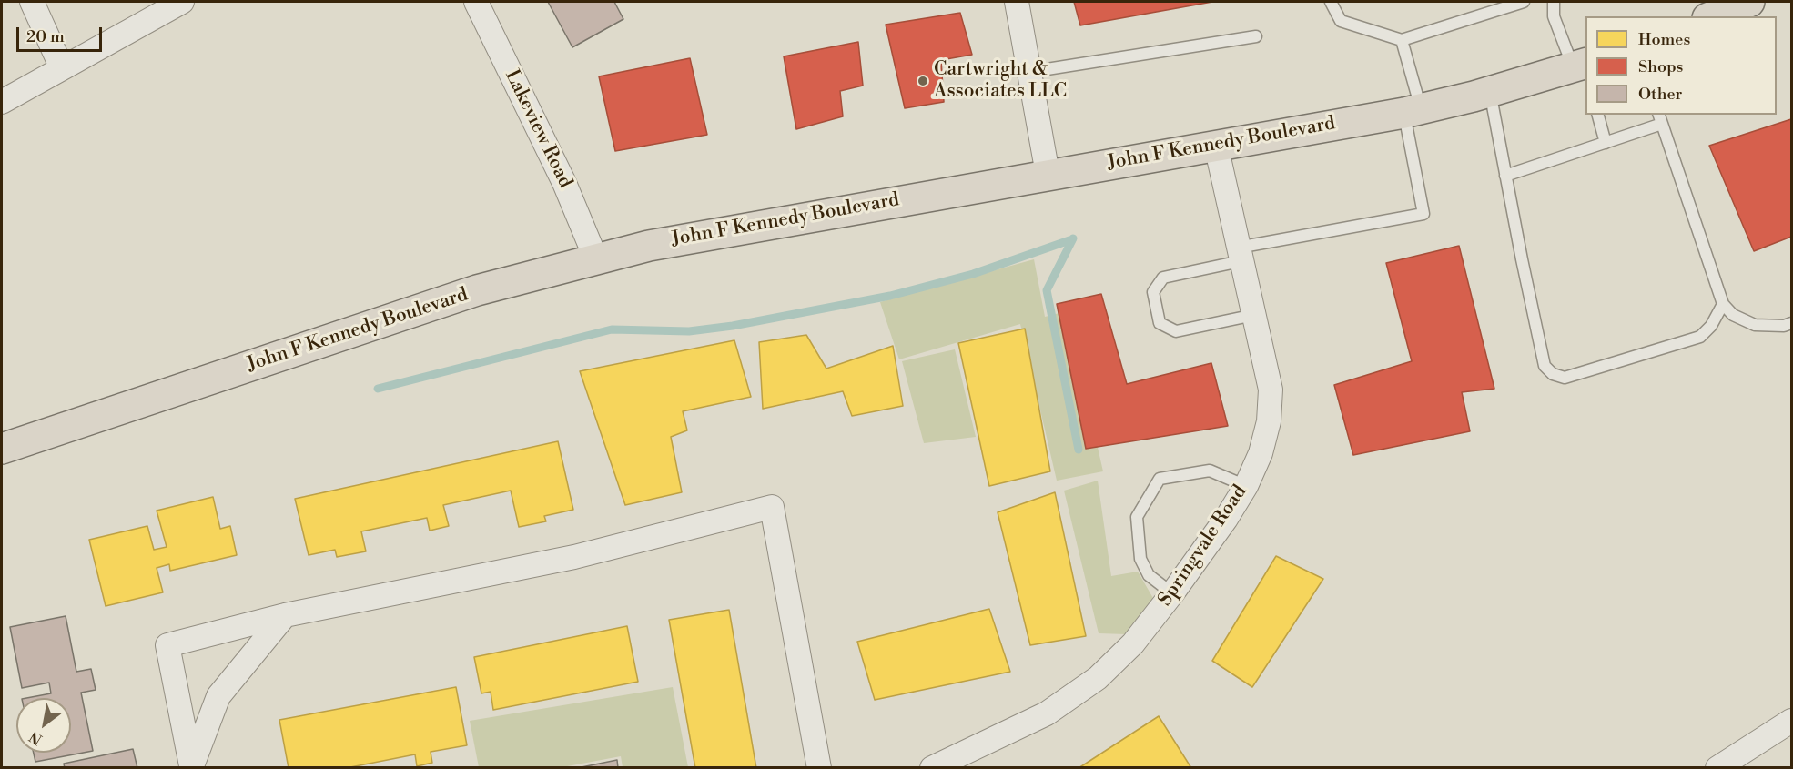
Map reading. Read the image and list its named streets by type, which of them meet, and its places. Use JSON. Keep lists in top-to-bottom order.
{
  "streets": {
    "main road": ["John F Kennedy Boulevard"],
    "street": ["Lakeview Road", "Springvale Road"]
  },
  "crossings": [
    ["Lakeview Road", "John F Kennedy Boulevard"],
    ["John F Kennedy Boulevard", "Springvale Road"]
  ],
  "places": ["Cartwright & Associates LLC"],
  "legend": ["Homes", "Shops", "Other"],
  "scale_bar": "20 m",
  "north": "bottom left"
}
